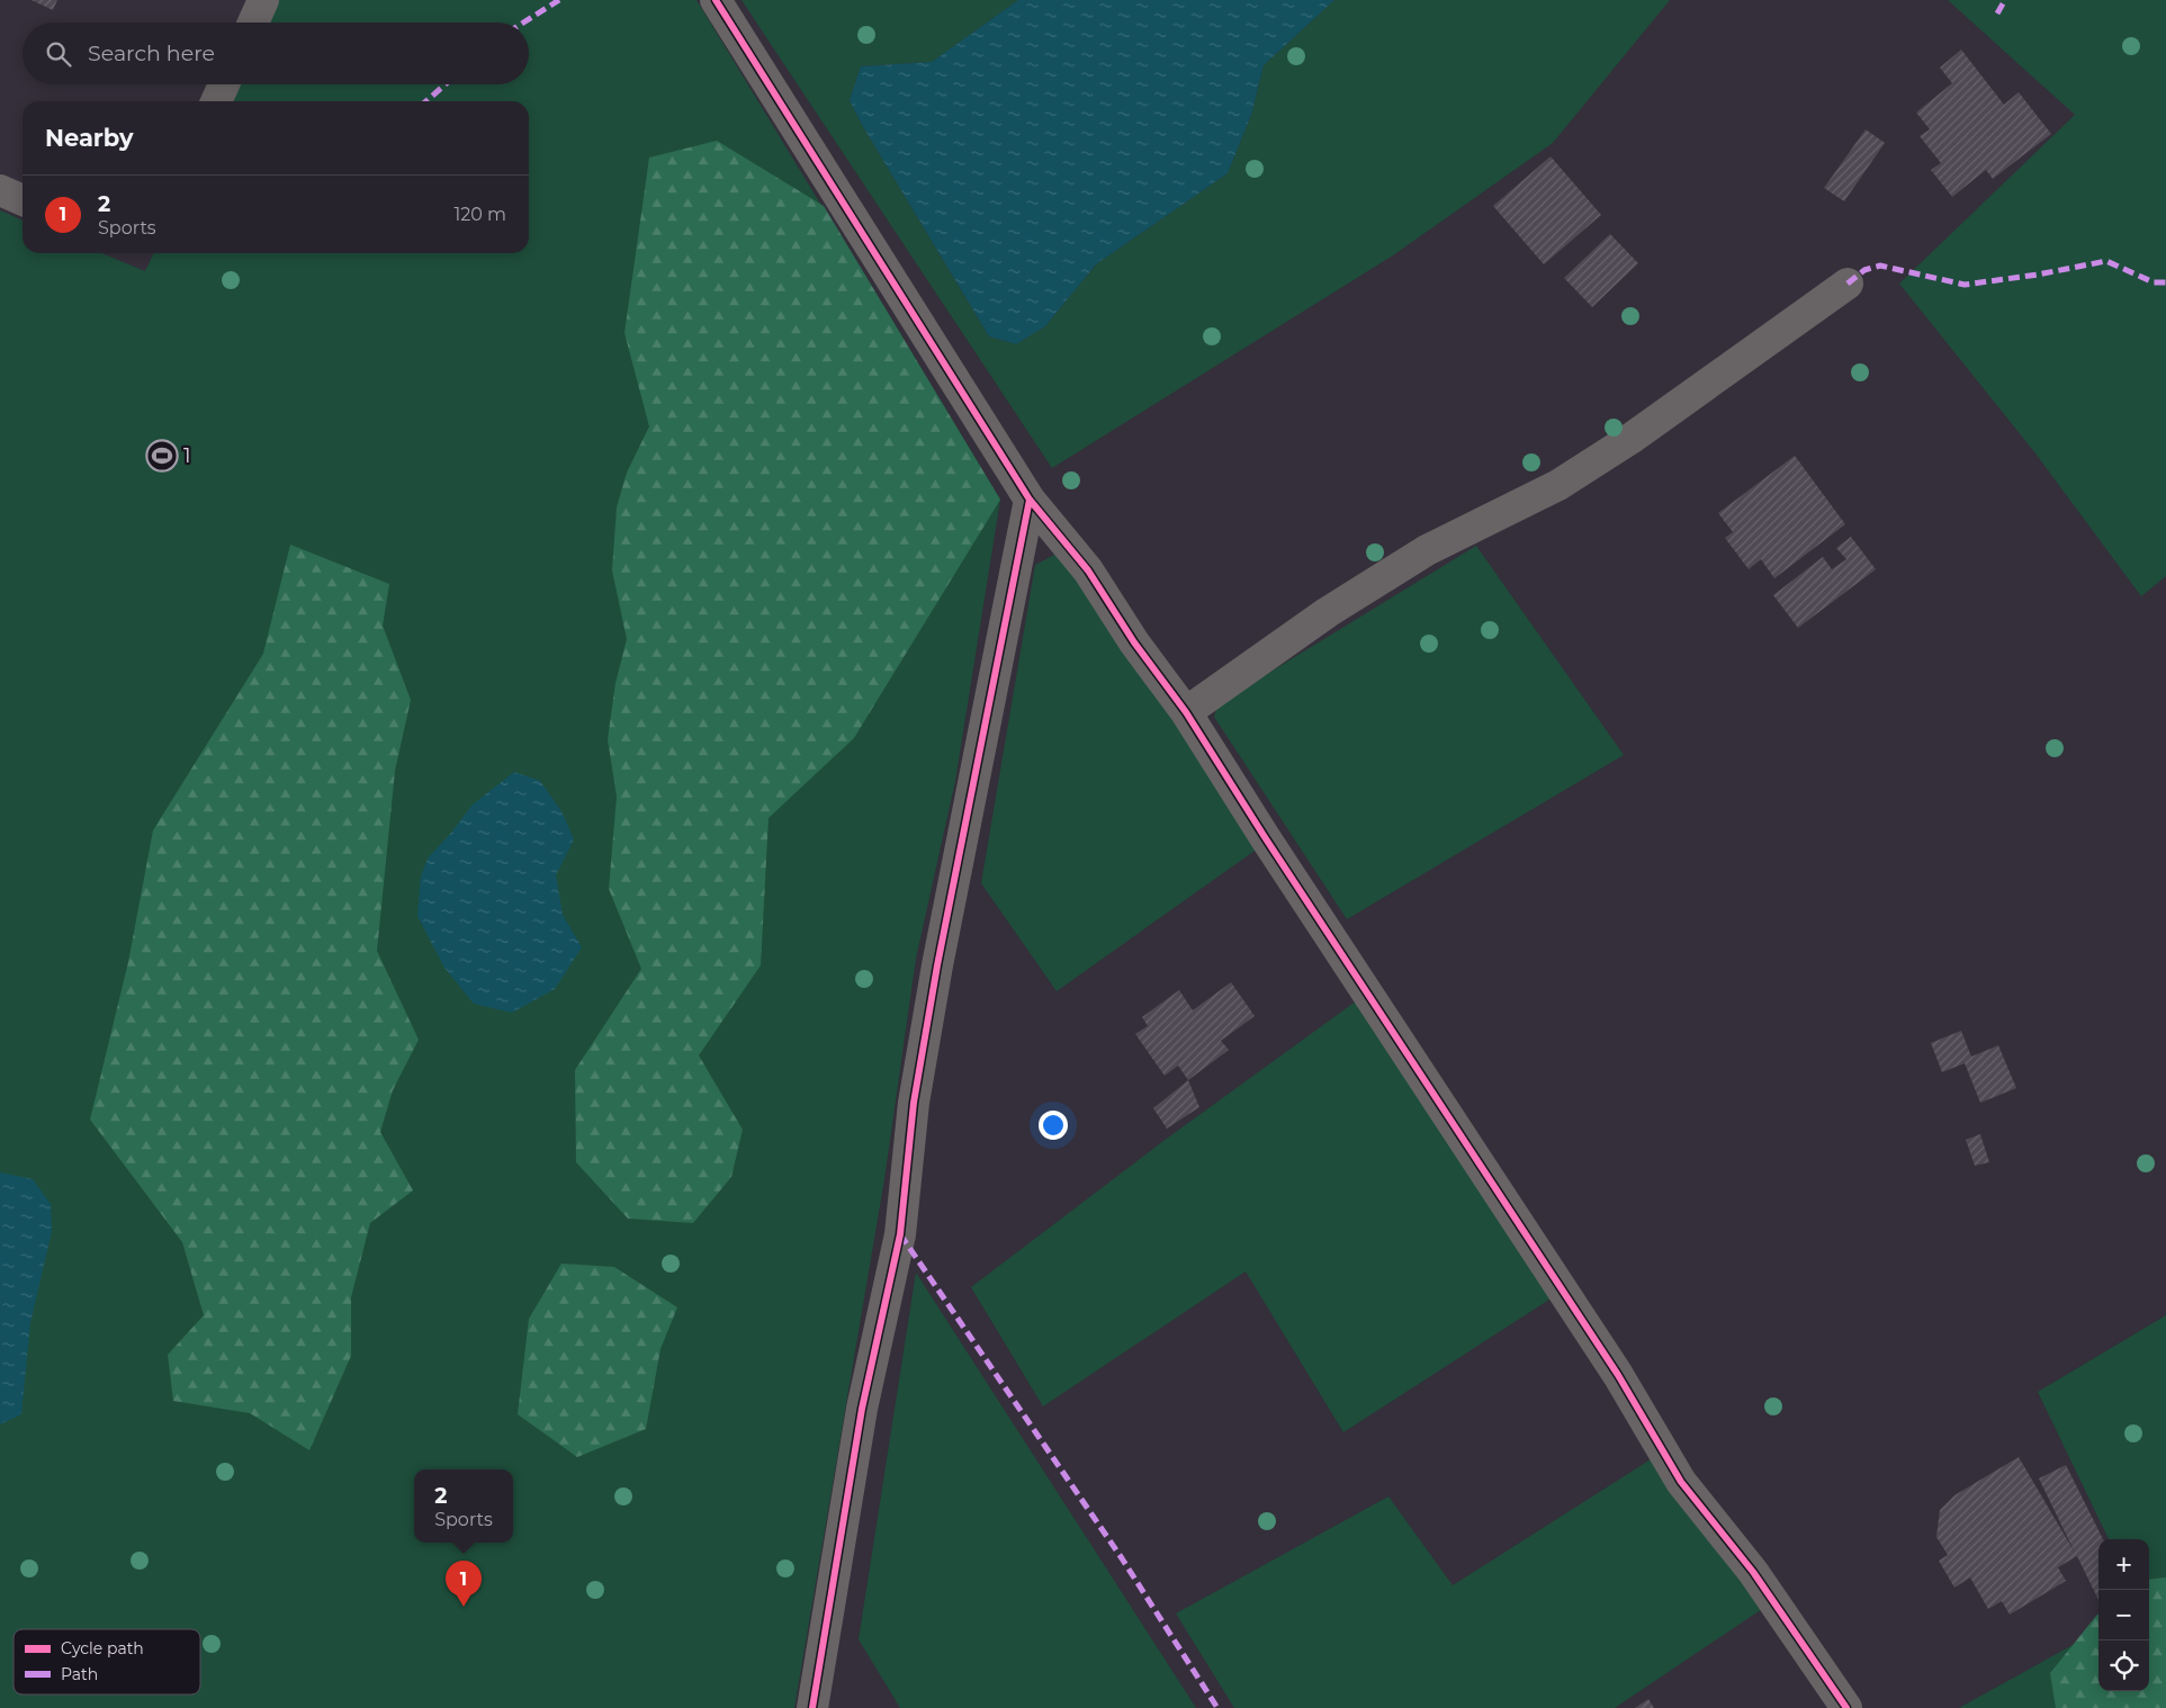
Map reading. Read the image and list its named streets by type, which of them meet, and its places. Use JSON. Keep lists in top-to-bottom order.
{
  "places": {
    "sports": ["1"]
  },
  "legend": ["Cycle path", "Path"],
  "page": {
    "search": "Search here",
    "heading": "Nearby",
    "list": [
      {
        "mark": "1",
        "name": "2",
        "note": "Sports",
        "value": "120 m"
      }
    ],
    "popup": ["2", "Sports"],
    "map_buttons": ["+", "−"],
    "pins": "1"
  }
}
